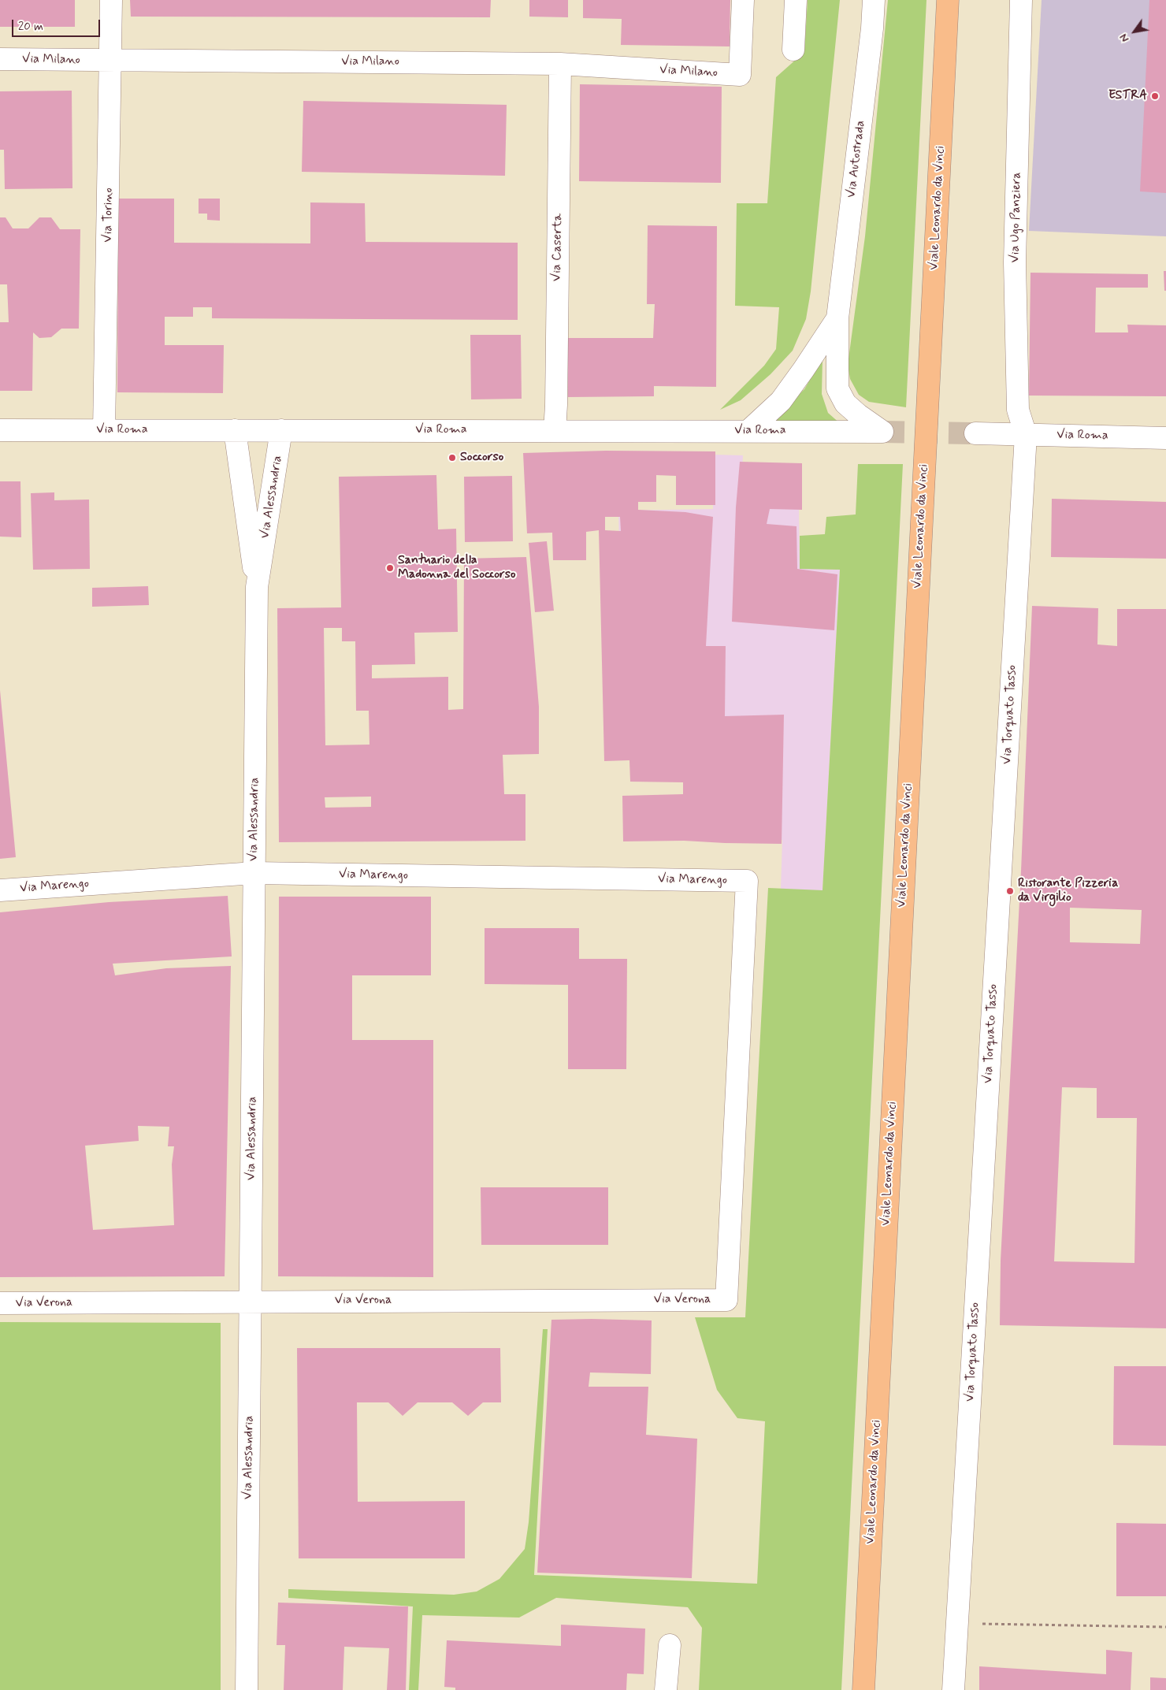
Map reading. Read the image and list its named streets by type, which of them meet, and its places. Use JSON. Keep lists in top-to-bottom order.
{
  "streets": {
    "highway": ["Viale Leonardo da Vinci"],
    "street": [
      "Via Milano",
      "Via Autostrada",
      "Via Torino",
      "Via Ugo Panziera",
      "Via Caserta",
      "Via Roma",
      "Via Alessandria",
      "Via Torquato Tasso",
      "Via Marengo",
      "Via Verona"
    ]
  },
  "crossings": [
    ["Via Milano", "Via Torino"],
    ["Via Milano", "Via Caserta"],
    ["Via Autostrada", "Via Roma"],
    ["Via Torino", "Via Roma"],
    ["Via Ugo Panziera", "Via Roma"],
    ["Via Ugo Panziera", "Via Torquato Tasso"],
    ["Via Caserta", "Via Roma"],
    ["Via Roma", "Via Alessandria"],
    ["Via Roma", "Via Torquato Tasso"],
    ["Via Alessandria", "Via Marengo"],
    ["Via Alessandria", "Via Verona"],
    ["Via Marengo", "Via Verona"]
  ],
  "places": [
    "ESTRA",
    "Soccorso",
    "Santuario della Madonna del Soccorso",
    "Ristorante Pizzeria da Virgilio"
  ],
  "scale_bar": "20 m",
  "north": "bottom left"
}
